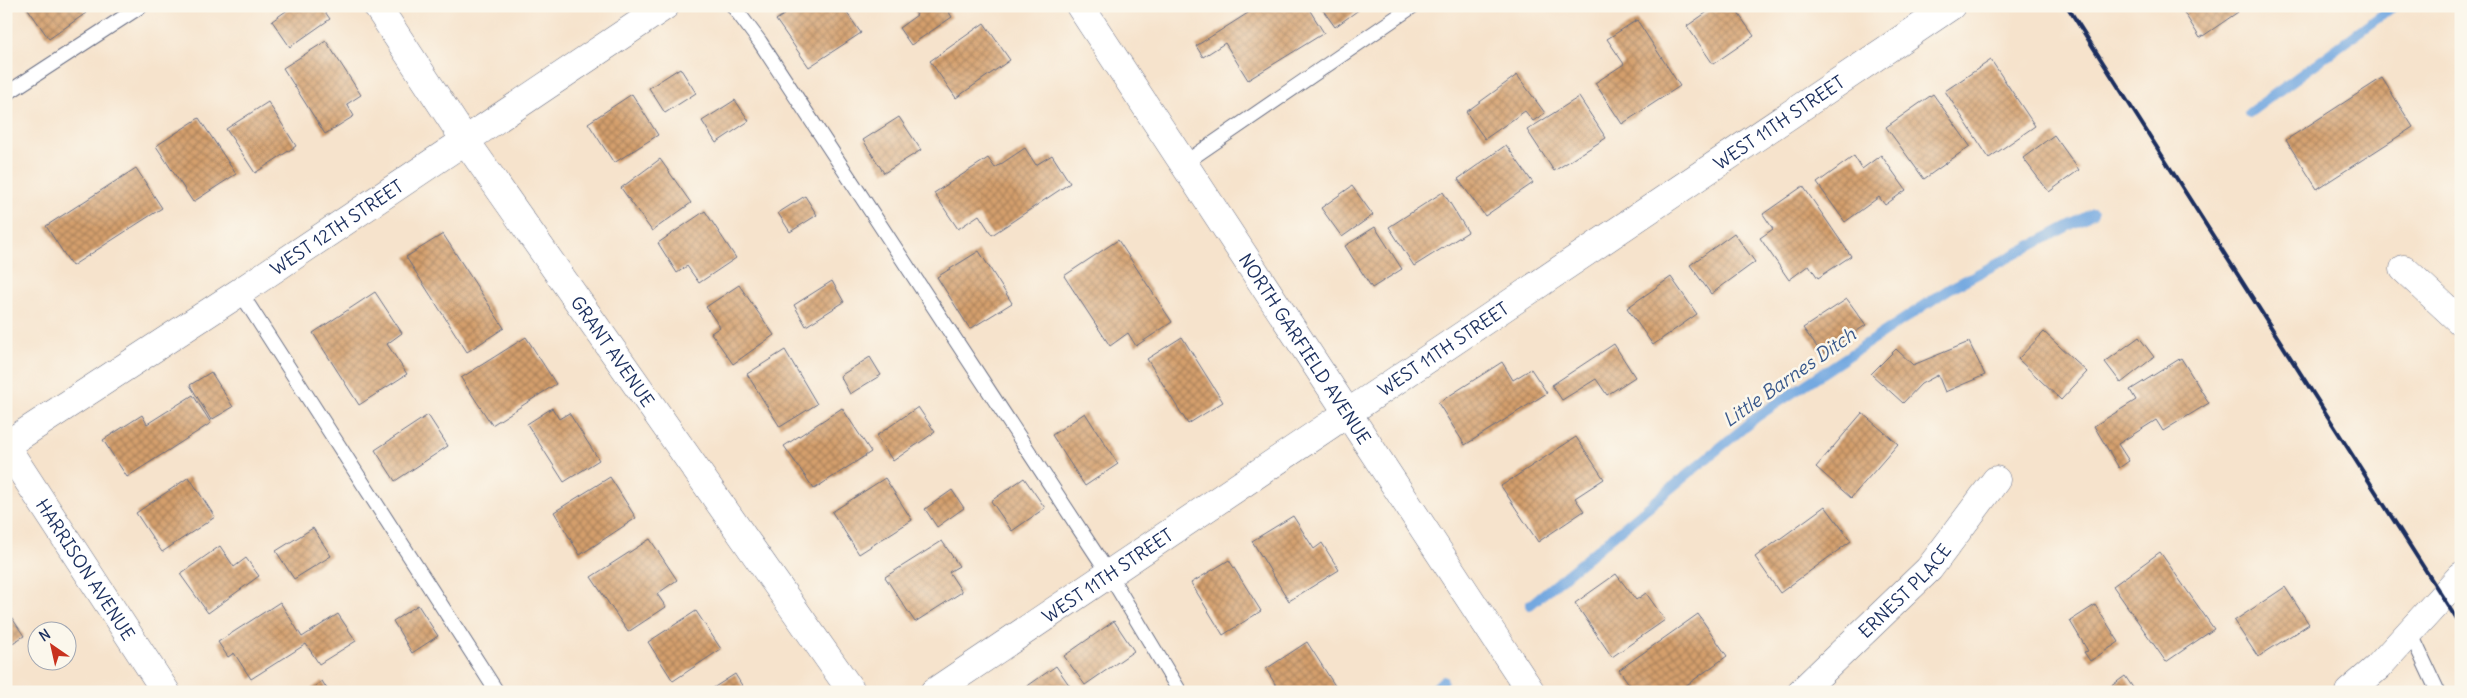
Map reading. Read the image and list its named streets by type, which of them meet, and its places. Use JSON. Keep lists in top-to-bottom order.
{
  "streets": {
    "street": [
      "WEST 11TH STREET",
      "WEST 12TH STREET",
      "NORTH GARFIELD AVENUE",
      "GRANT AVENUE",
      "HARRISON AVENUE",
      "ERNEST PLACE"
    ]
  },
  "crossings": [
    ["WEST 11TH STREET", "NORTH GARFIELD AVENUE"],
    ["WEST 12TH STREET", "GRANT AVENUE"],
    ["WEST 12TH STREET", "HARRISON AVENUE"]
  ],
  "water": ["Little Barnes Ditch"],
  "north": "top left"
}
